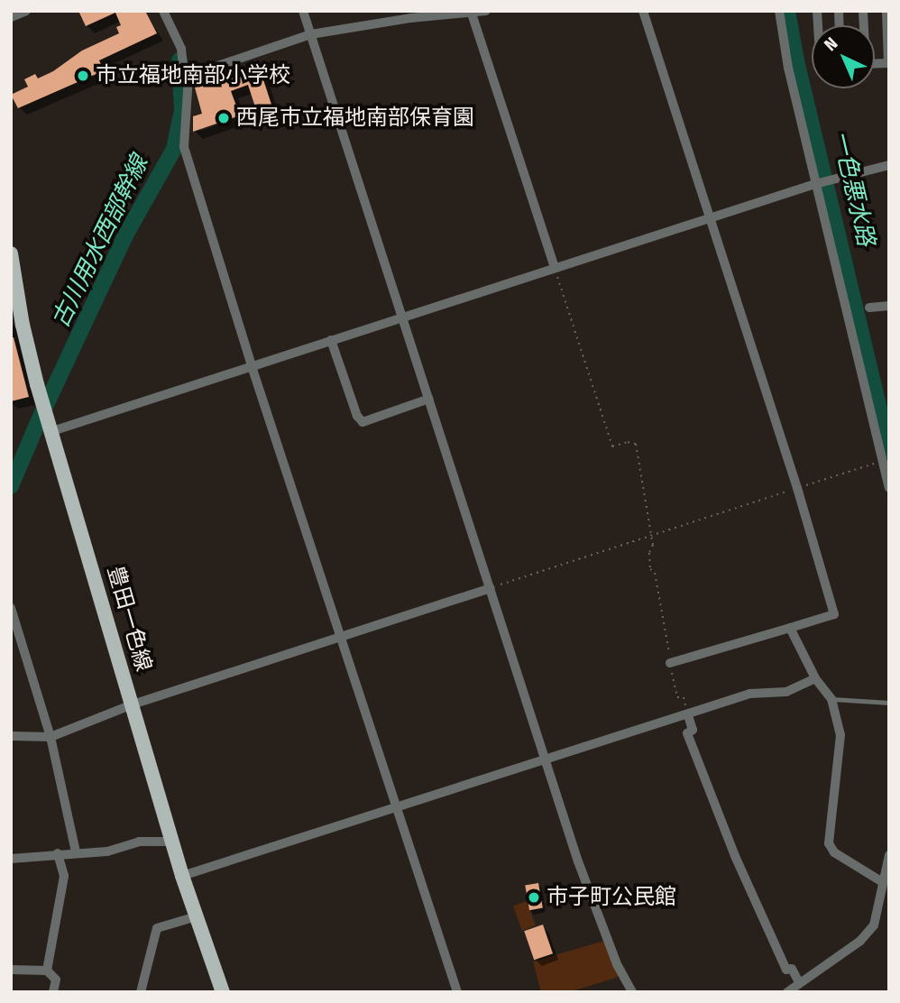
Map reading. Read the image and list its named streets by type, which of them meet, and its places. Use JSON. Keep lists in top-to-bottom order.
{
  "streets": {
    "main road": ["豊田一色線"]
  },
  "water": ["一色悪水路", "古川用水西部幹線"],
  "places": ["市立福地南部小学校", "西尾市立福地南部保育園", "市子町公民館"],
  "north": "top left"
}
